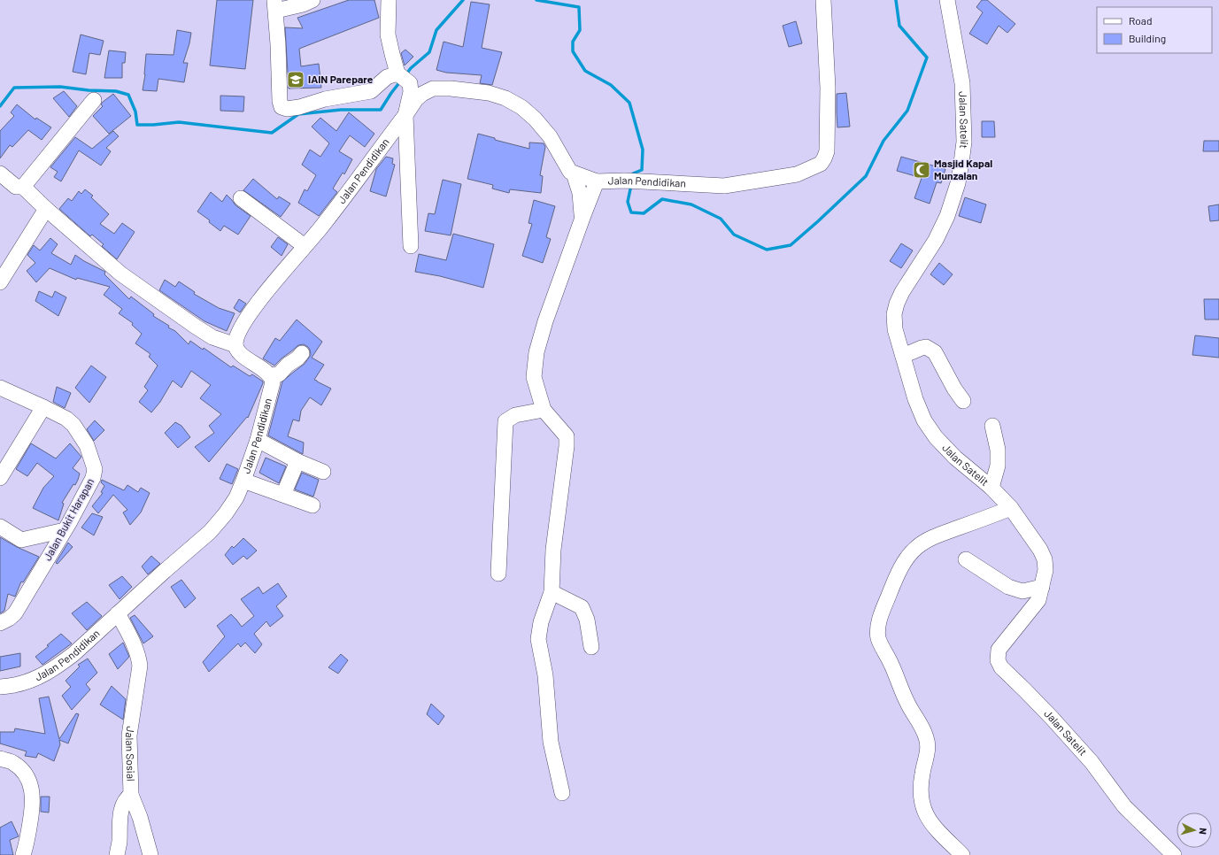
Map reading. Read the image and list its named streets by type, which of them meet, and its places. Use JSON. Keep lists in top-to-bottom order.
{
  "streets": {
    "street": [
      "Jalan Satelit",
      "Jalan Pendidikan",
      "Jalan Bukit Harapan",
      "Jalan Sosial"
    ]
  },
  "crossings": [
    ["Jalan Pendidikan", "Jalan Sosial"]
  ],
  "places": {
    "school or university": ["IAIN Parepare"],
    "mosque": ["Masjid Kapal Munzalan"]
  },
  "legend": ["Road", "Building"],
  "north": "right"
}
